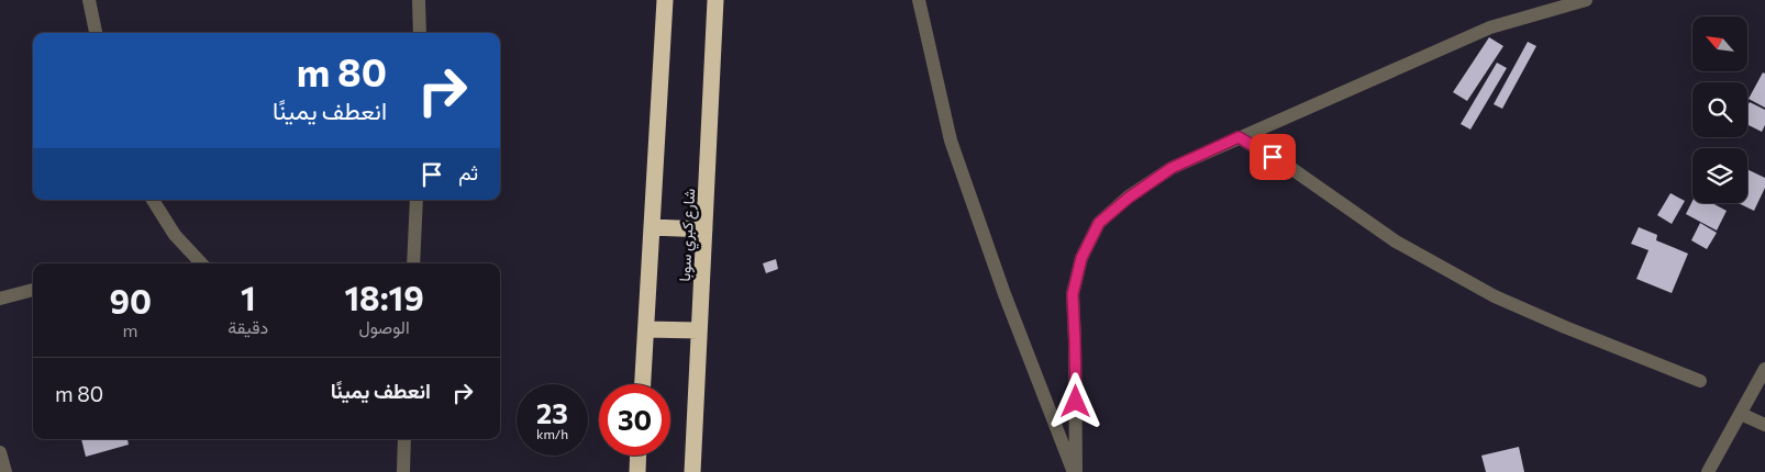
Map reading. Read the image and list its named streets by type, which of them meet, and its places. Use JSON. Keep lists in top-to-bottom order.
{
  "streets": {
    "highway": ["شارع كبري سوبا"]
  },
  "north": "top left",
  "page": {
    "turn": ["80 m", "انعطف يمينًا"],
    "then": "ثم",
    "eta": [
      "18:19",
      "الوصول",
      "1",
      "دقيقة",
      "90",
      "m"
    ],
    "list": [
      {
        "name": "انعطف يمينًا",
        "value": "80 m"
      }
    ],
    "speed": "23 km/h",
    "limit": "30"
  }
}
